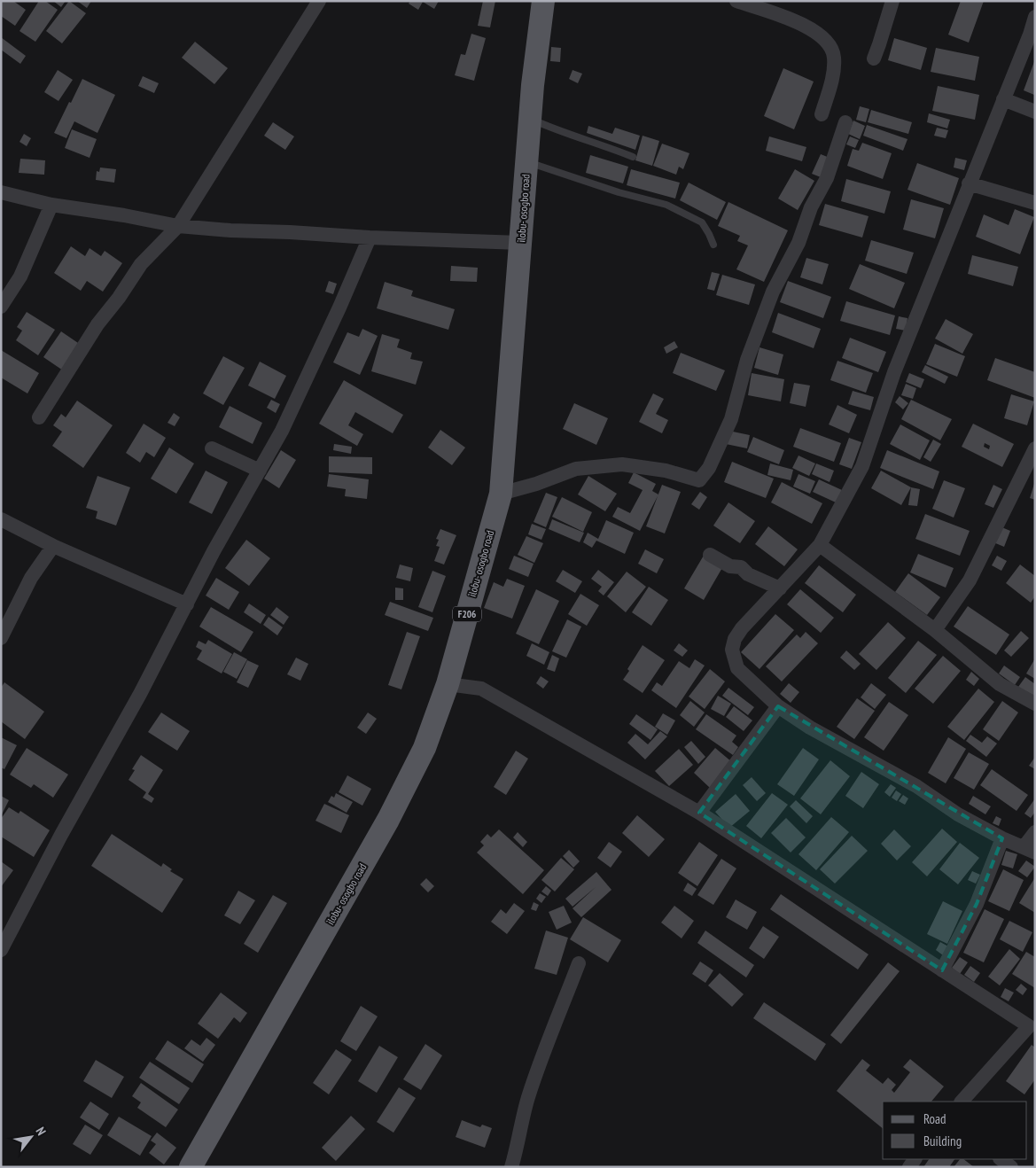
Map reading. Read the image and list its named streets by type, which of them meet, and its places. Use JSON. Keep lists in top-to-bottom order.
{
  "streets": {
    "main road": ["ilobu- osogbo road", "F206"]
  },
  "legend": ["Road", "Building"],
  "north": "top right"
}
